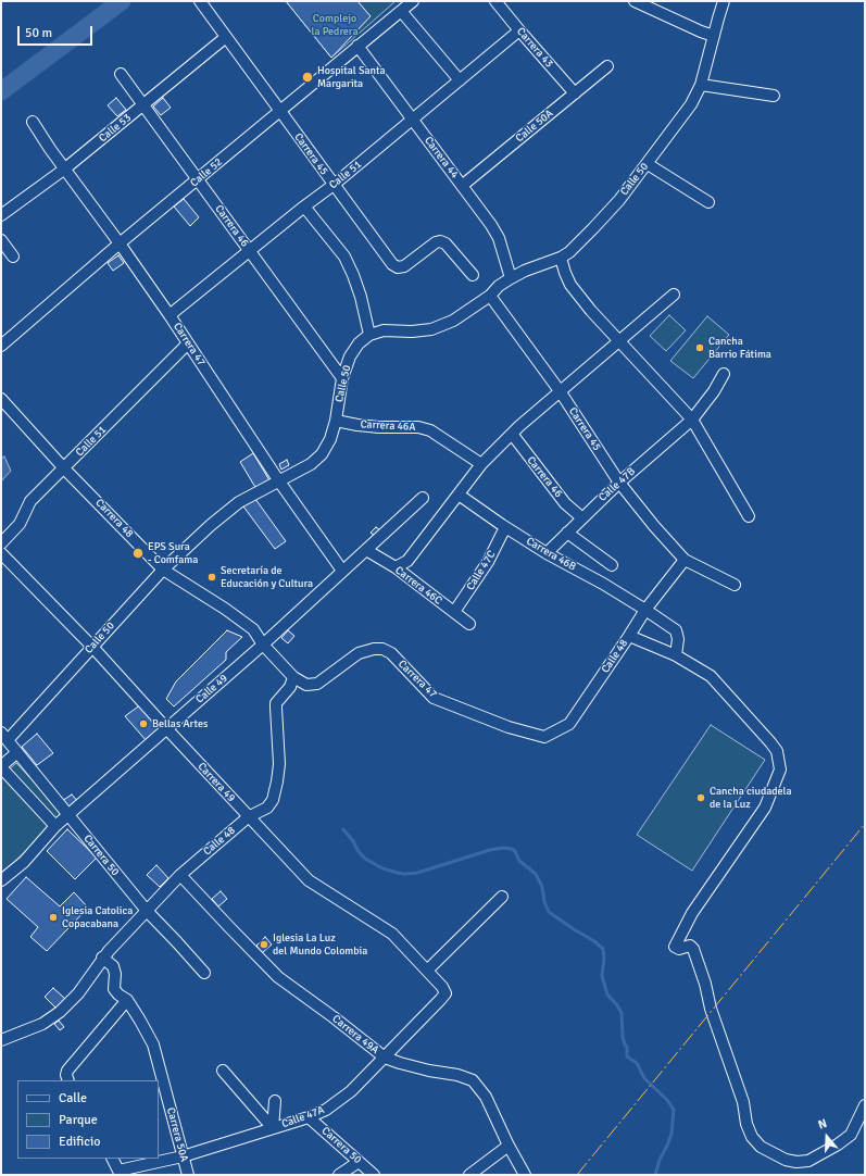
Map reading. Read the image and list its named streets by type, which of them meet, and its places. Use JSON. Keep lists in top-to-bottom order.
{
  "streets": {
    "street": [
      "Carrera 43",
      "Calle 50A",
      "Calle 53",
      "Carrera 45",
      "Carrera 44",
      "Calle 52",
      "Calle 51",
      "Calle 50",
      "Carrera 46",
      "Carrera 47",
      "Carrera 46A",
      "Calle 47B",
      "Carrera 48",
      "Carrera 46B",
      "Calle 47C",
      "Carrera 46C",
      "Calle 48",
      "Calle 49",
      "Carrera 49",
      "Carrera 50",
      "Carrera 49A",
      "Calle 47A",
      "Carrera 50A"
    ]
  },
  "crossings": [
    ["Carrera 43", "Calle 50A"],
    ["Carrera 43", "Calle 51"],
    ["Calle 50A", "Carrera 44"],
    ["Calle 53", "Carrera 45"],
    ["Calle 53", "Carrera 46"],
    ["Calle 53", "Carrera 47"],
    ["Carrera 45", "Calle 52"],
    ["Carrera 45", "Calle 51"],
    ["Carrera 45", "Calle 50"],
    ["Carrera 45", "Calle 47B"],
    ["Carrera 44", "Calle 52"],
    ["Carrera 44", "Calle 51"],
    ["Carrera 44", "Calle 50"],
    ["Calle 52", "Carrera 46"],
    ["Calle 52", "Carrera 47"],
    ["Calle 51", "Carrera 46"],
    ["Calle 51", "Carrera 47"],
    ["Calle 51", "Carrera 48"],
    ["Calle 50", "Carrera 46"],
    ["Calle 50", "Carrera 47"],
    ["Calle 50", "Carrera 46A"],
    ["Calle 50", "Carrera 48"],
    ["Calle 50", "Carrera 49"],
    ["Calle 50", "Carrera 50"],
    ["Carrera 46", "Calle 47B"],
    ["Carrera 47", "Carrera 48"],
    ["Carrera 47", "Calle 48"],
    ["Carrera 47", "Calle 49"],
    ["Calle 47B", "Carrera 46B"],
    ["Carrera 48", "Calle 48"],
    ["Carrera 48", "Calle 49"],
    ["Carrera 46B", "Calle 47C"],
    ["Carrera 46B", "Calle 48"],
    ["Calle 47C", "Carrera 46C"],
    ["Carrera 46C", "Calle 49"],
    ["Calle 48", "Carrera 49"],
    ["Calle 48", "Carrera 50"],
    ["Calle 48", "Carrera 49A"],
    ["Calle 48", "Carrera 50A"],
    ["Calle 49", "Carrera 49"],
    ["Calle 49", "Carrera 50"],
    ["Carrera 49", "Calle 47A"],
    ["Carrera 50", "Calle 47A"],
    ["Carrera 49A", "Calle 47A"],
    ["Calle 47A", "Carrera 50A"]
  ],
  "parks": ["Complejo la Pedrera"],
  "places": [
    "Hospital Santa Margarita",
    "Cancha Barrio Fátima",
    "EPS Sura - Comfama",
    "Secretaría de Educación y Cultura",
    "Bellas Artes",
    "Cancha ciudadela de la Luz",
    "Iglesia Catolica Copacabana",
    "Iglesia La Luz del Mundo Colombia"
  ],
  "legend": ["Calle", "Parque", "Edificio"],
  "scale_bar": "50 m",
  "north": "top"
}
